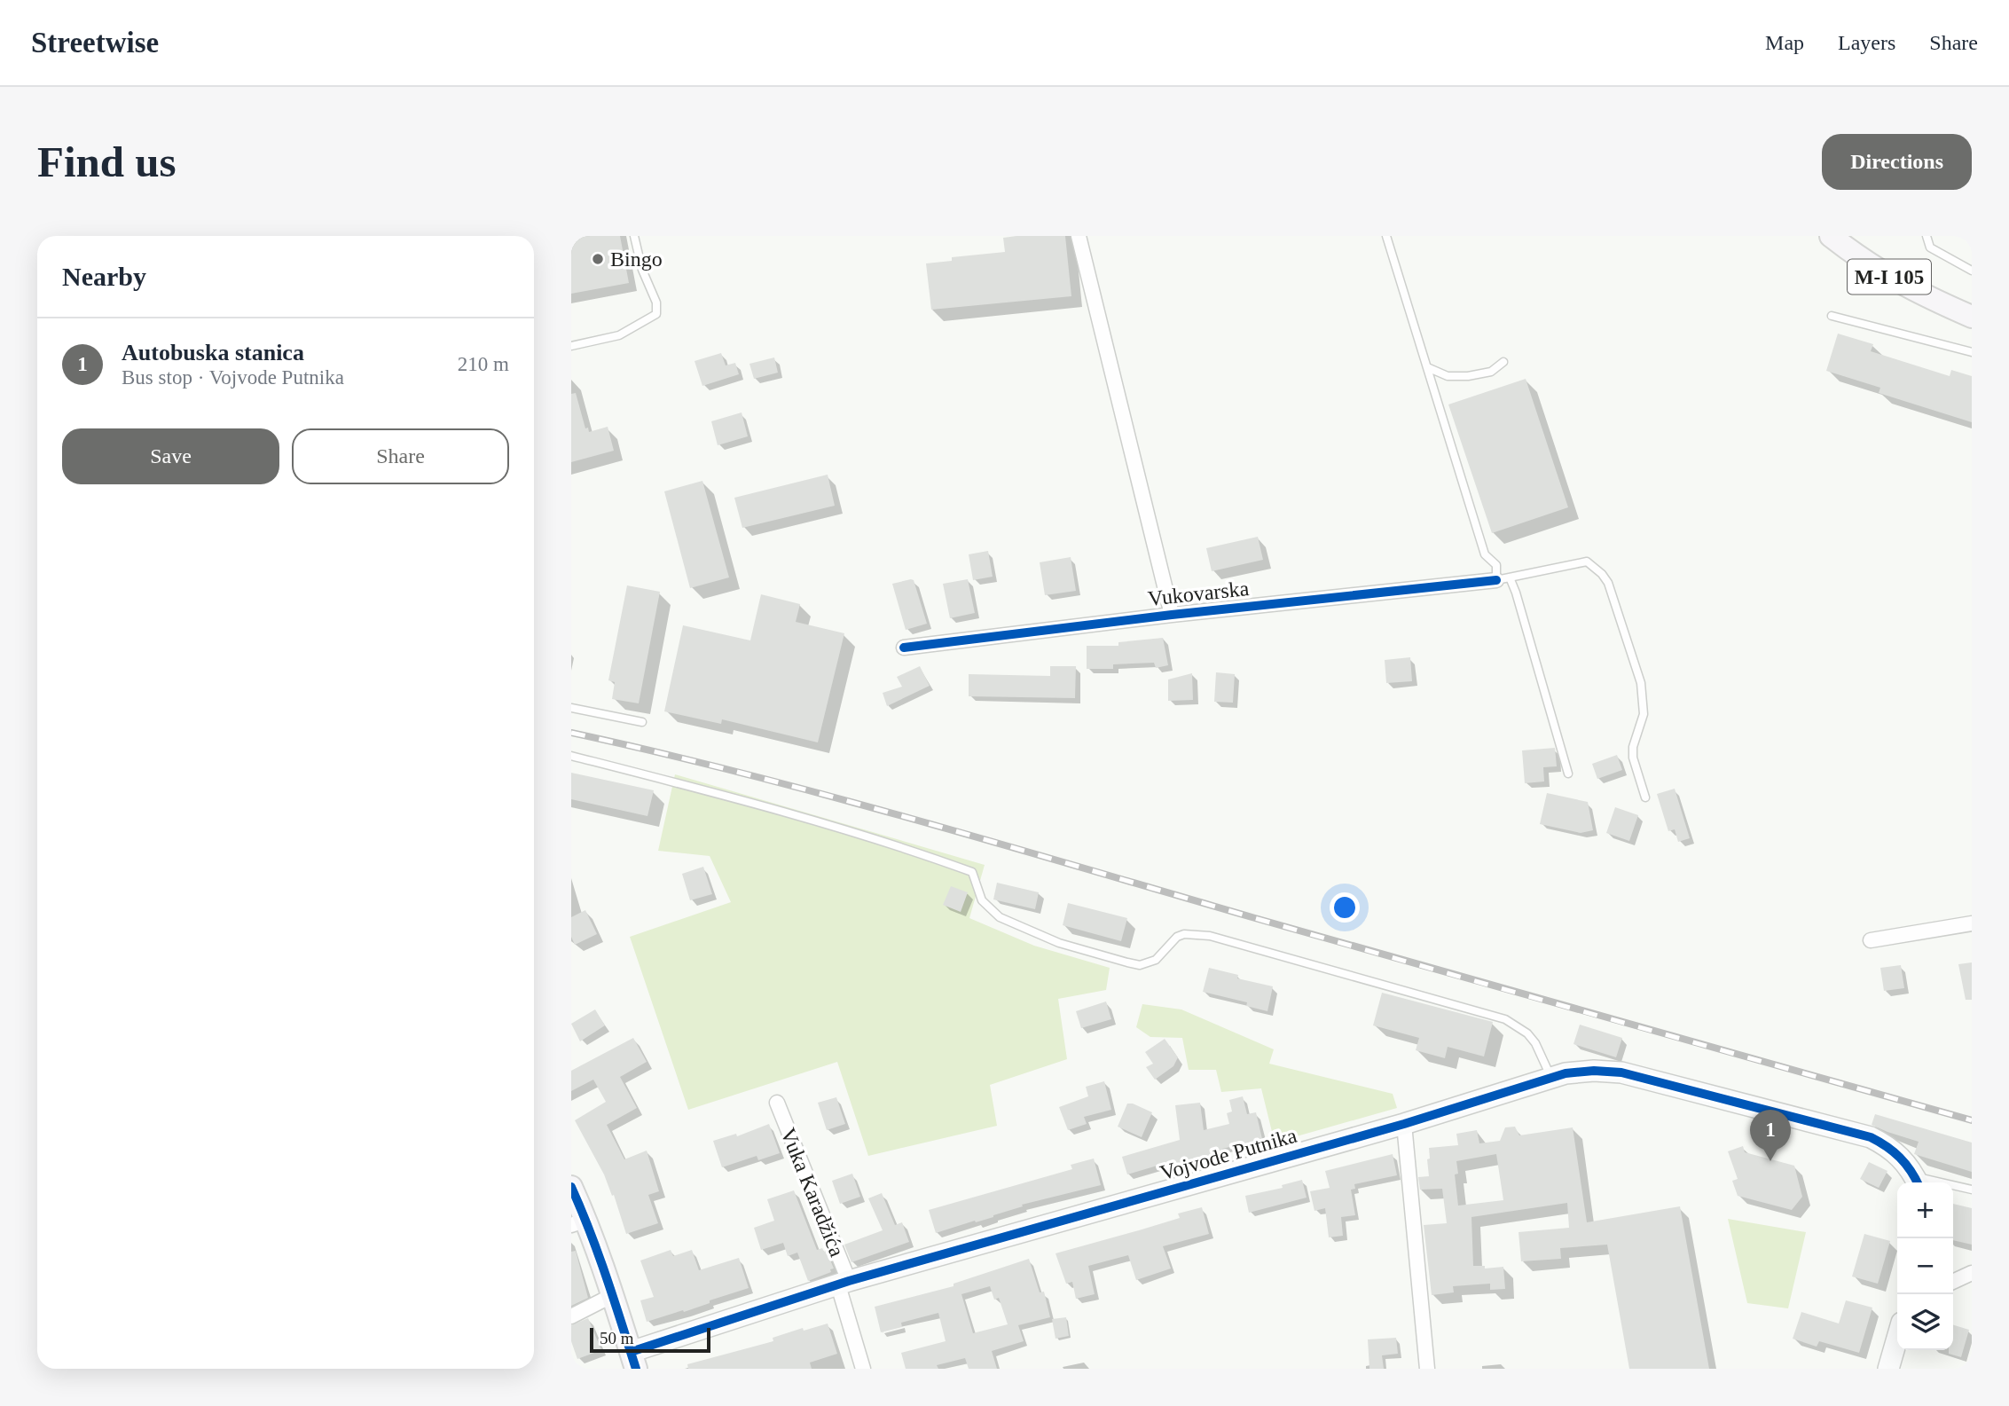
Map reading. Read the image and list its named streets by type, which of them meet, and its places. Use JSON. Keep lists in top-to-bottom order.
{
  "streets": {
    "main road": ["M-I 105"],
    "street": ["Vukovarska", "Vojvode Putnika", "Vuka Karadžića"]
  },
  "crossings": [
    ["Vojvode Putnika", "Vuka Karadžića"]
  ],
  "places": ["Bingo"],
  "scale_bar": "50 m",
  "page": {
    "header": "Streetwise",
    "nav": ["Map", "Layers", "Share"],
    "buttons": [
      "Directions",
      ["Save", "Share"]
    ],
    "title": "Find us",
    "heading": "Nearby",
    "list": [
      {
        "mark": "1",
        "name": "Autobuska stanica",
        "note": "Bus stop · Vojvode Putnika",
        "value": "210 m"
      }
    ],
    "pins": "1",
    "map_buttons": ["+", "−"],
    "scale": "50 m"
  }
}
